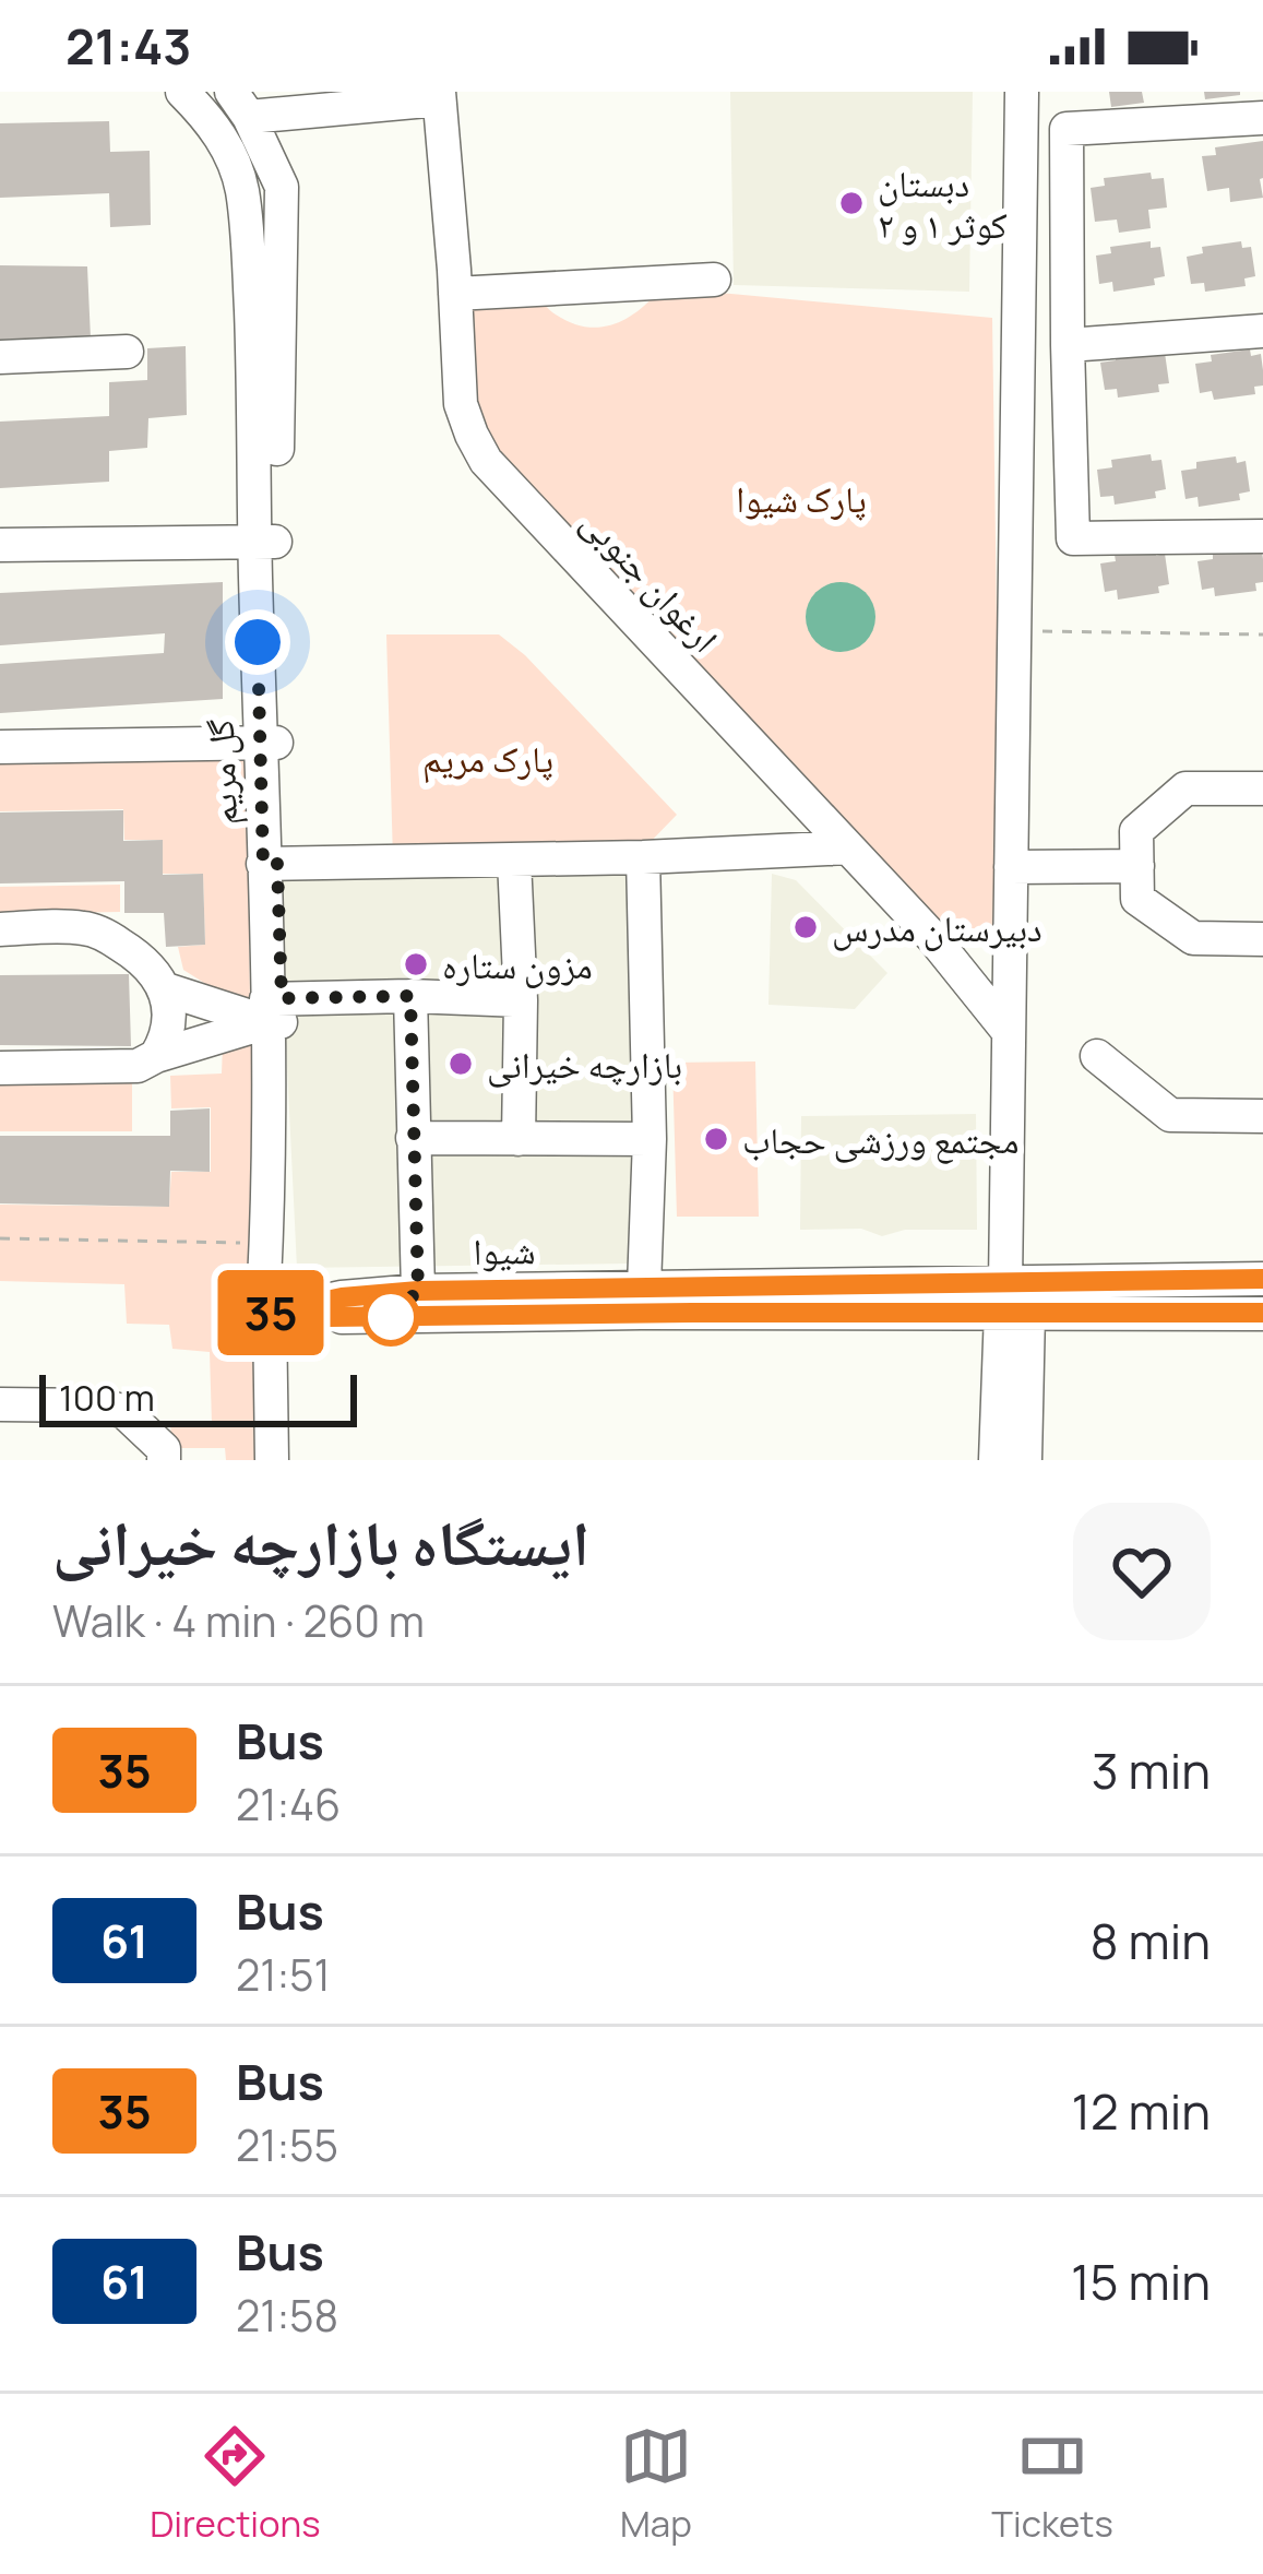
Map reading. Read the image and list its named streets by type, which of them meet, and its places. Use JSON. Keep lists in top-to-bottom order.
{
  "streets": {
    "street": ["ارغوان جنوبی", "گل مریم", "شیوا"]
  },
  "crossings": [
    ["گل مریم", "شیوا"]
  ],
  "parks": ["پارک شیوا", "پارک مریم"],
  "places": [
    "دبستان کوثر ۱ و ۲",
    "دبیرستان مدرس",
    "مزون ستاره",
    "بازارچه خیرانی",
    "مجتمع ورزشی حجاب"
  ],
  "lines": ["bus line 35"],
  "scale_bar": "100 m",
  "page": {
    "status": "21:43",
    "on_map": "35",
    "scale": "100 m",
    "heading": ["ایستگاه بازارچه خیرانی", "Walk · 4 min · 260 m"],
    "list": [
      {
        "mark": "35",
        "name": "Bus",
        "note": "21:46",
        "value": "3 min"
      },
      {
        "mark": "61",
        "name": "Bus",
        "note": "21:51",
        "value": "8 min"
      },
      {
        "mark": "35",
        "name": "Bus",
        "note": "21:55",
        "value": "12 min"
      },
      {
        "mark": "61",
        "name": "Bus",
        "note": "21:58",
        "value": "15 min"
      }
    ],
    "tabs": ["Directions", "Map", "Tickets"]
  }
}
